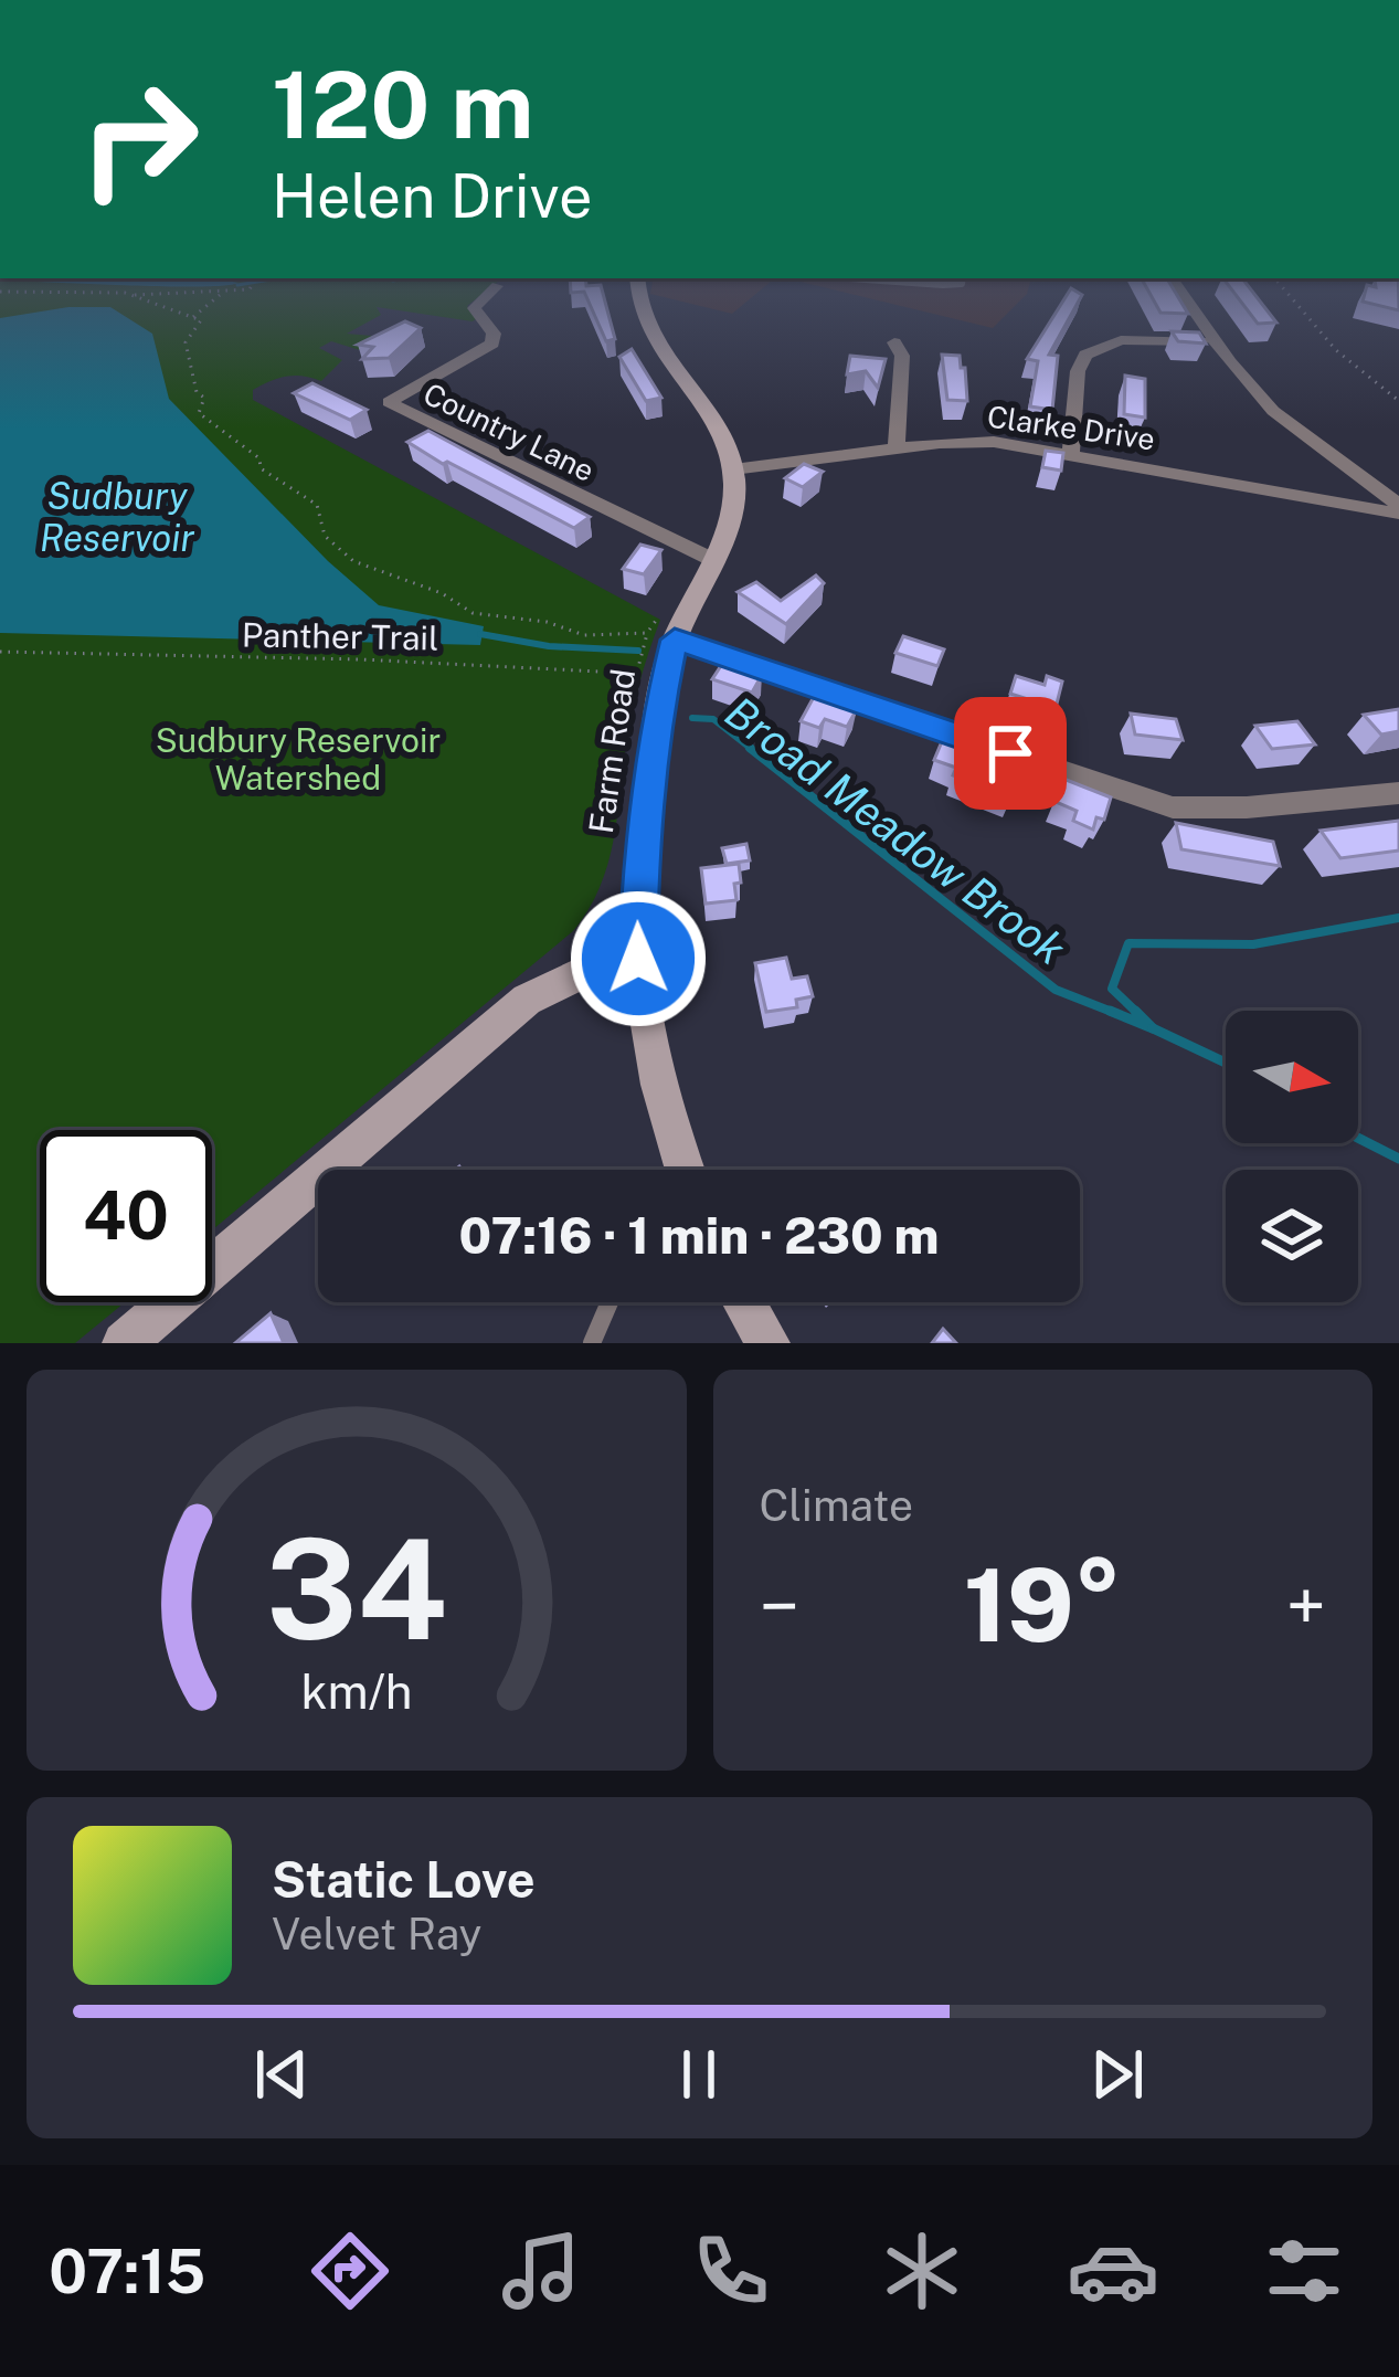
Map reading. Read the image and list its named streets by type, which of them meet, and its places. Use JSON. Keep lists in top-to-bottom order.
{
  "streets": {
    "street": ["Clarke Drive", "Country Lane", "Farm Road"],
    "path": ["Panther Trail"]
  },
  "crossings": [
    ["Clarke Drive", "Farm Road"],
    ["Country Lane", "Farm Road"],
    ["Panther Trail", "Farm Road"]
  ],
  "water": ["Sudbury Reservoir", "Broad Meadow Brook"],
  "parks": ["Sudbury Reservoir Watershed"],
  "north": "right",
  "page": {
    "turn": ["120 m", "Helen Drive"],
    "limit": "40",
    "trip": "07:16 · 1 min · 230 m",
    "tile": "Climate",
    "heat": ["−", "19°", "+"],
    "song": ["Static Love", "Velvet Ray"],
    "tabs": "07:15",
    "gauge": ["34", "km/h"]
  }
}
